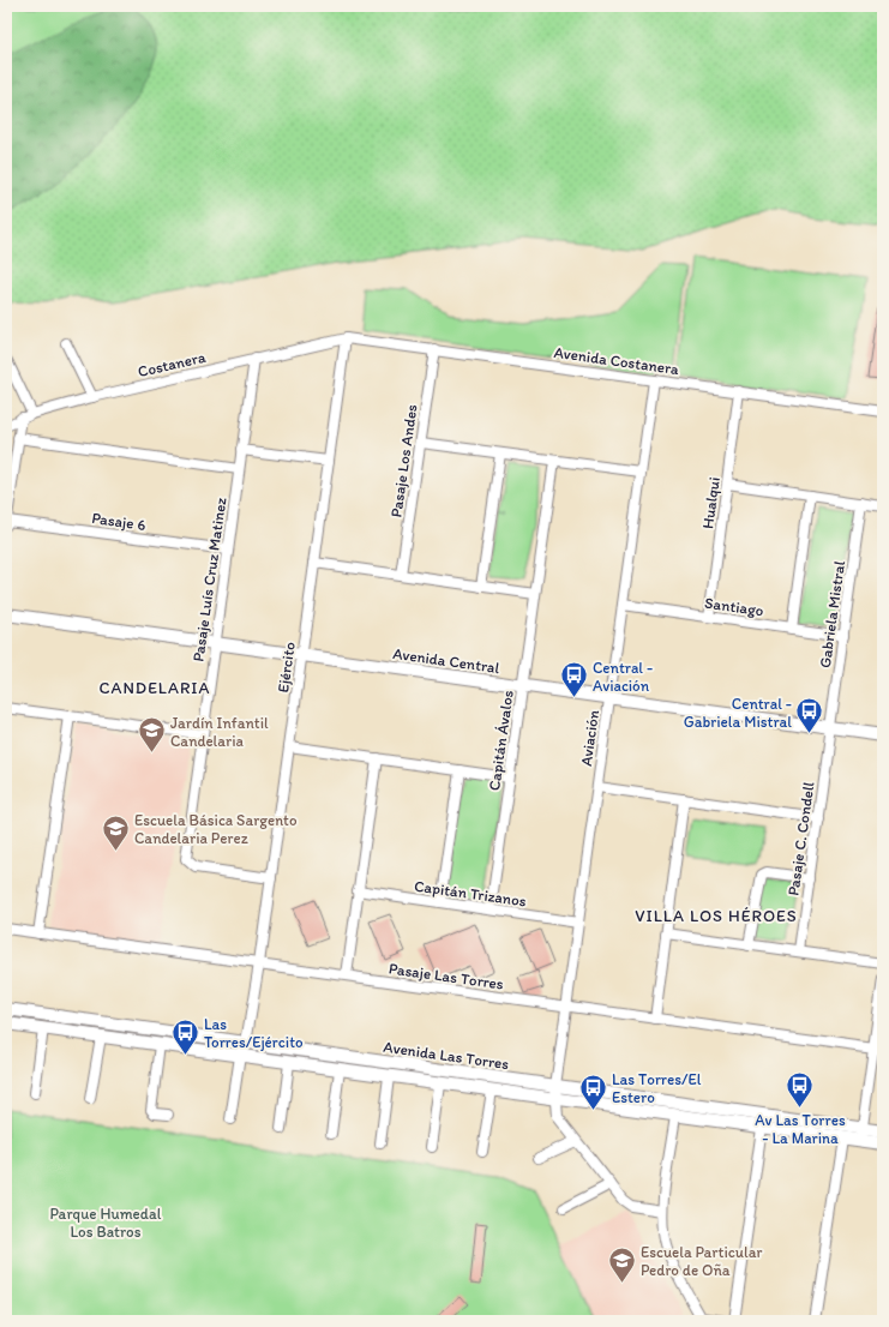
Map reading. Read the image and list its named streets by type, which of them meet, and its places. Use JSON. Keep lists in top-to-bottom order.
{
  "streets": {
    "street": [
      "Avenida Costanera",
      "Costanera",
      "Pasaje Los Andes",
      "Hualqui",
      "Pasaje 6",
      "Pasaje Luís Cruz Matinez",
      "Santiago",
      "Gabriela Mistral",
      "Avenida Central",
      "Ejército",
      "Aviación",
      "Capitán Ávalos",
      "Pasaje C. Condell",
      "Capitán Trizanos",
      "Pasaje Las Torres",
      "Avenida Las Torres"
    ]
  },
  "crossings": [
    ["Avenida Costanera", "Costanera"],
    ["Avenida Costanera", "Pasaje Los Andes"],
    ["Avenida Costanera", "Hualqui"],
    ["Avenida Costanera", "Ejército"],
    ["Avenida Costanera", "Aviación"],
    ["Costanera", "Pasaje Luís Cruz Matinez"],
    ["Costanera", "Ejército"],
    ["Hualqui", "Santiago"],
    ["Pasaje 6", "Pasaje Luís Cruz Matinez"],
    ["Pasaje Luís Cruz Matinez", "Avenida Central"],
    ["Pasaje Luís Cruz Matinez", "Ejército"],
    ["Santiago", "Gabriela Mistral"],
    ["Santiago", "Aviación"],
    ["Gabriela Mistral", "Avenida Central"],
    ["Gabriela Mistral", "Pasaje C. Condell"],
    ["Avenida Central", "Ejército"],
    ["Avenida Central", "Aviación"],
    ["Avenida Central", "Capitán Ávalos"],
    ["Avenida Central", "Pasaje C. Condell"],
    ["Ejército", "Pasaje Las Torres"],
    ["Ejército", "Avenida Las Torres"],
    ["Aviación", "Capitán Trizanos"],
    ["Aviación", "Pasaje Las Torres"],
    ["Aviación", "Avenida Las Torres"],
    ["Capitán Ávalos", "Capitán Trizanos"]
  ],
  "districts": ["CANDELARIA", "VILLA LOS HÉROES"],
  "parks": ["Parque Humedal Los Batros"],
  "places": {
    "bus stop": [
      "Central - Aviación",
      "Central - Gabriela Mistral",
      "Las Torres/Ejército",
      "Av Las Torres - La Marina",
      "Las Torres/El Estero"
    ],
    "school or university": ["Jardín Infantil Candelaria", "Escuela Básica Sargento Candelaria Perez", "Escuela Particular Pedro de Oña"]
  }
}
